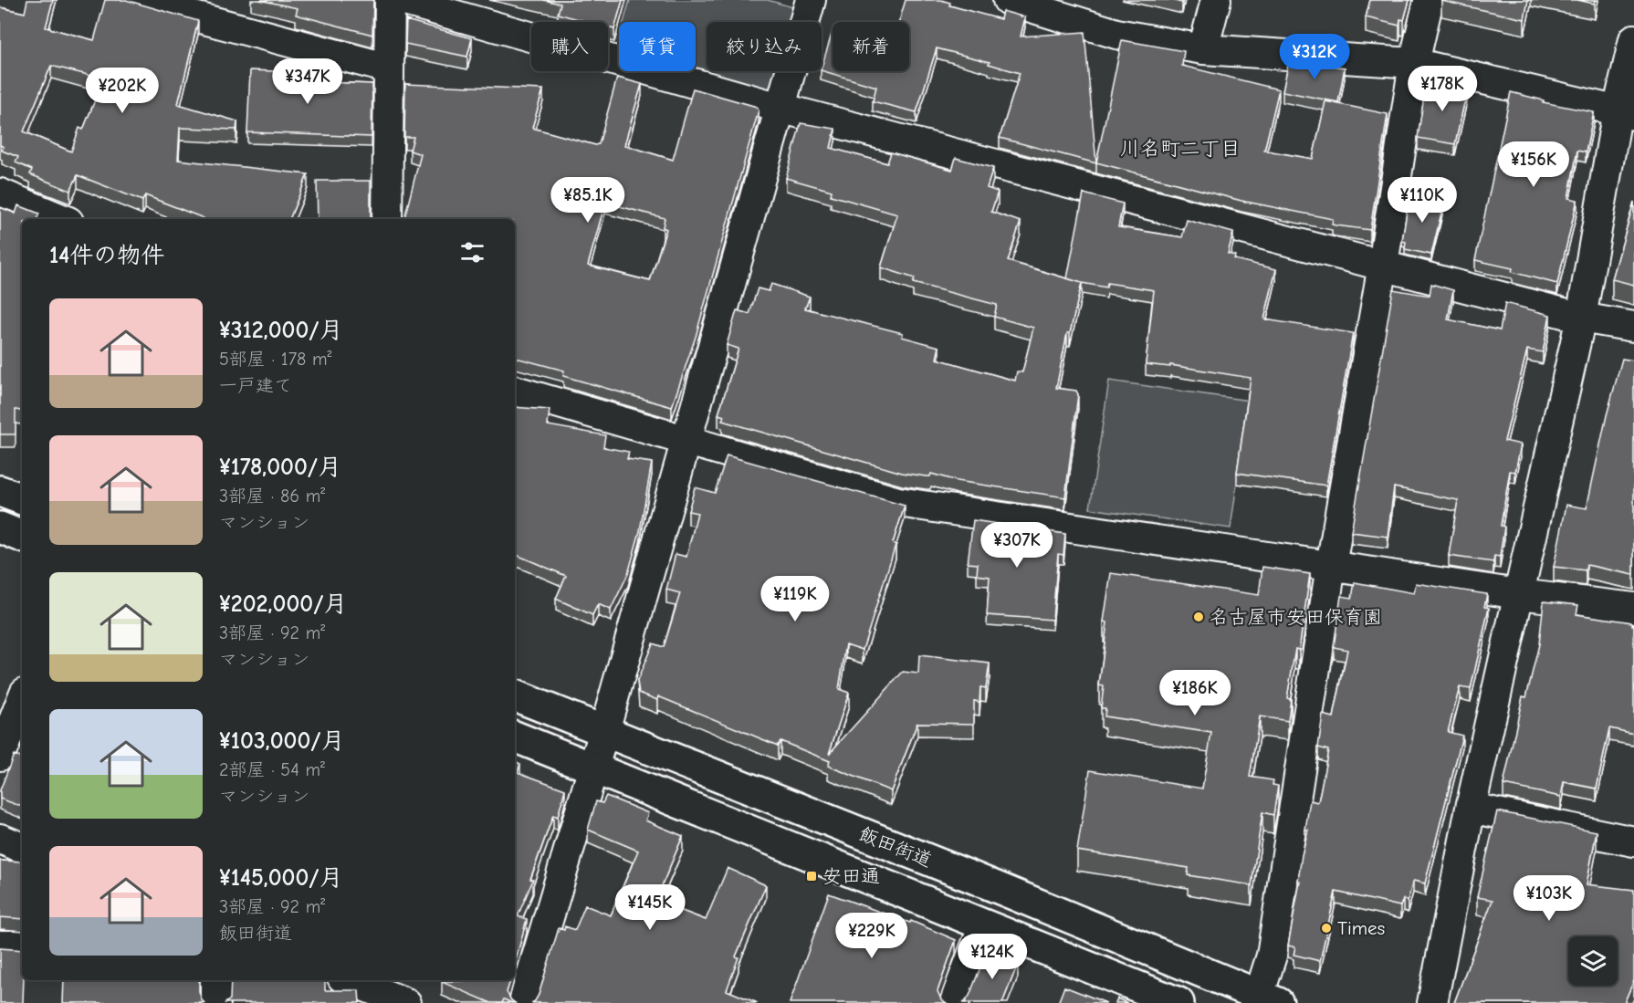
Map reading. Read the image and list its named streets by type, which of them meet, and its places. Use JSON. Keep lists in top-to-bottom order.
{
  "streets": {
    "highway": ["飯田街道"]
  },
  "districts": ["川名町二丁目"],
  "places": {
    "other": ["名古屋市安田保育園", "Times"],
    "transit": ["安田通"]
  },
  "page": {
    "chip": [
      "購入",
      "賃貸",
      "絞り込み",
      "新着"
    ],
    "price": [
      "¥312K",
      "¥347K",
      "¥178K",
      "¥202K",
      "¥156K",
      "¥85.1K",
      "¥110K",
      "¥307K",
      "¥119K",
      "¥186K",
      "¥103K",
      "¥145K",
      "¥229K",
      "¥124K"
    ],
    "heading": "14件の物件",
    "list": [
      {
        "name": "¥312,000/月",
        "note": "5部屋 · 178 m² · 一戸建て"
      },
      {
        "name": "¥178,000/月",
        "note": "3部屋 · 86 m² · マンション"
      },
      {
        "name": "¥202,000/月",
        "note": "3部屋 · 92 m² · マンション"
      },
      {
        "name": "¥103,000/月",
        "note": "2部屋 · 54 m² · マンション"
      },
      {
        "name": "¥145,000/月",
        "note": "3部屋 · 92 m² · 飯田街道"
      }
    ]
  }
}
